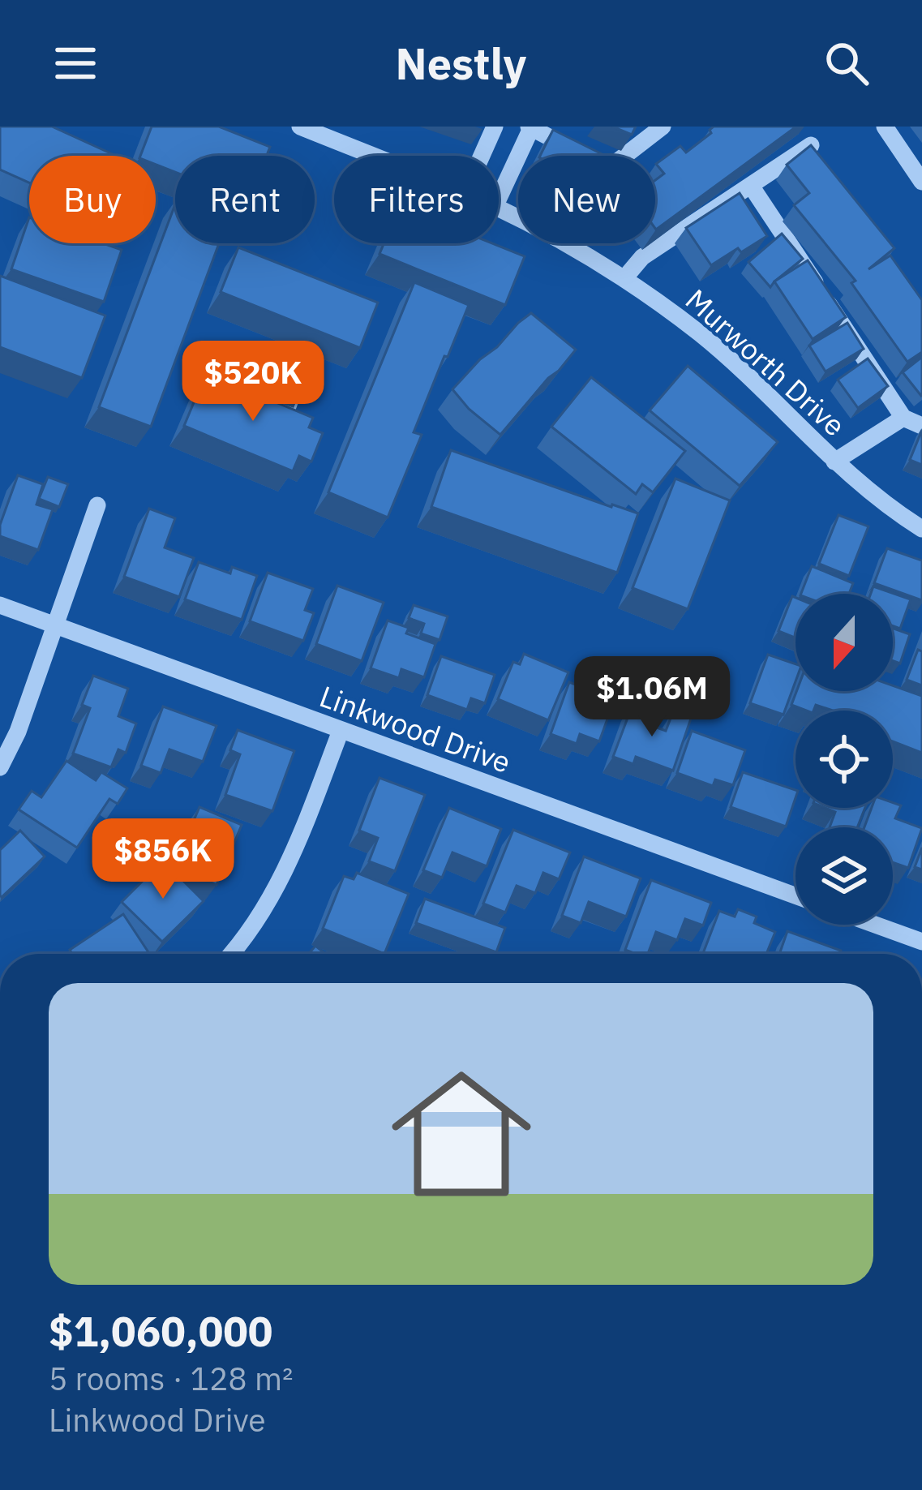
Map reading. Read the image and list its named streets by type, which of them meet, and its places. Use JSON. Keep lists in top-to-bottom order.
{
  "streets": {
    "street": ["Murworth Drive", "Linkwood Drive"]
  },
  "north": "bottom",
  "page": {
    "header": "Nestly",
    "chip": [
      "Buy",
      "Rent",
      "Filters",
      "New"
    ],
    "price": ["$520K", "$1.06M", "$856K"],
    "list": [
      {
        "name": "$1,060,000",
        "note": "5 rooms · 128 m² · Linkwood Drive"
      }
    ]
  }
}
